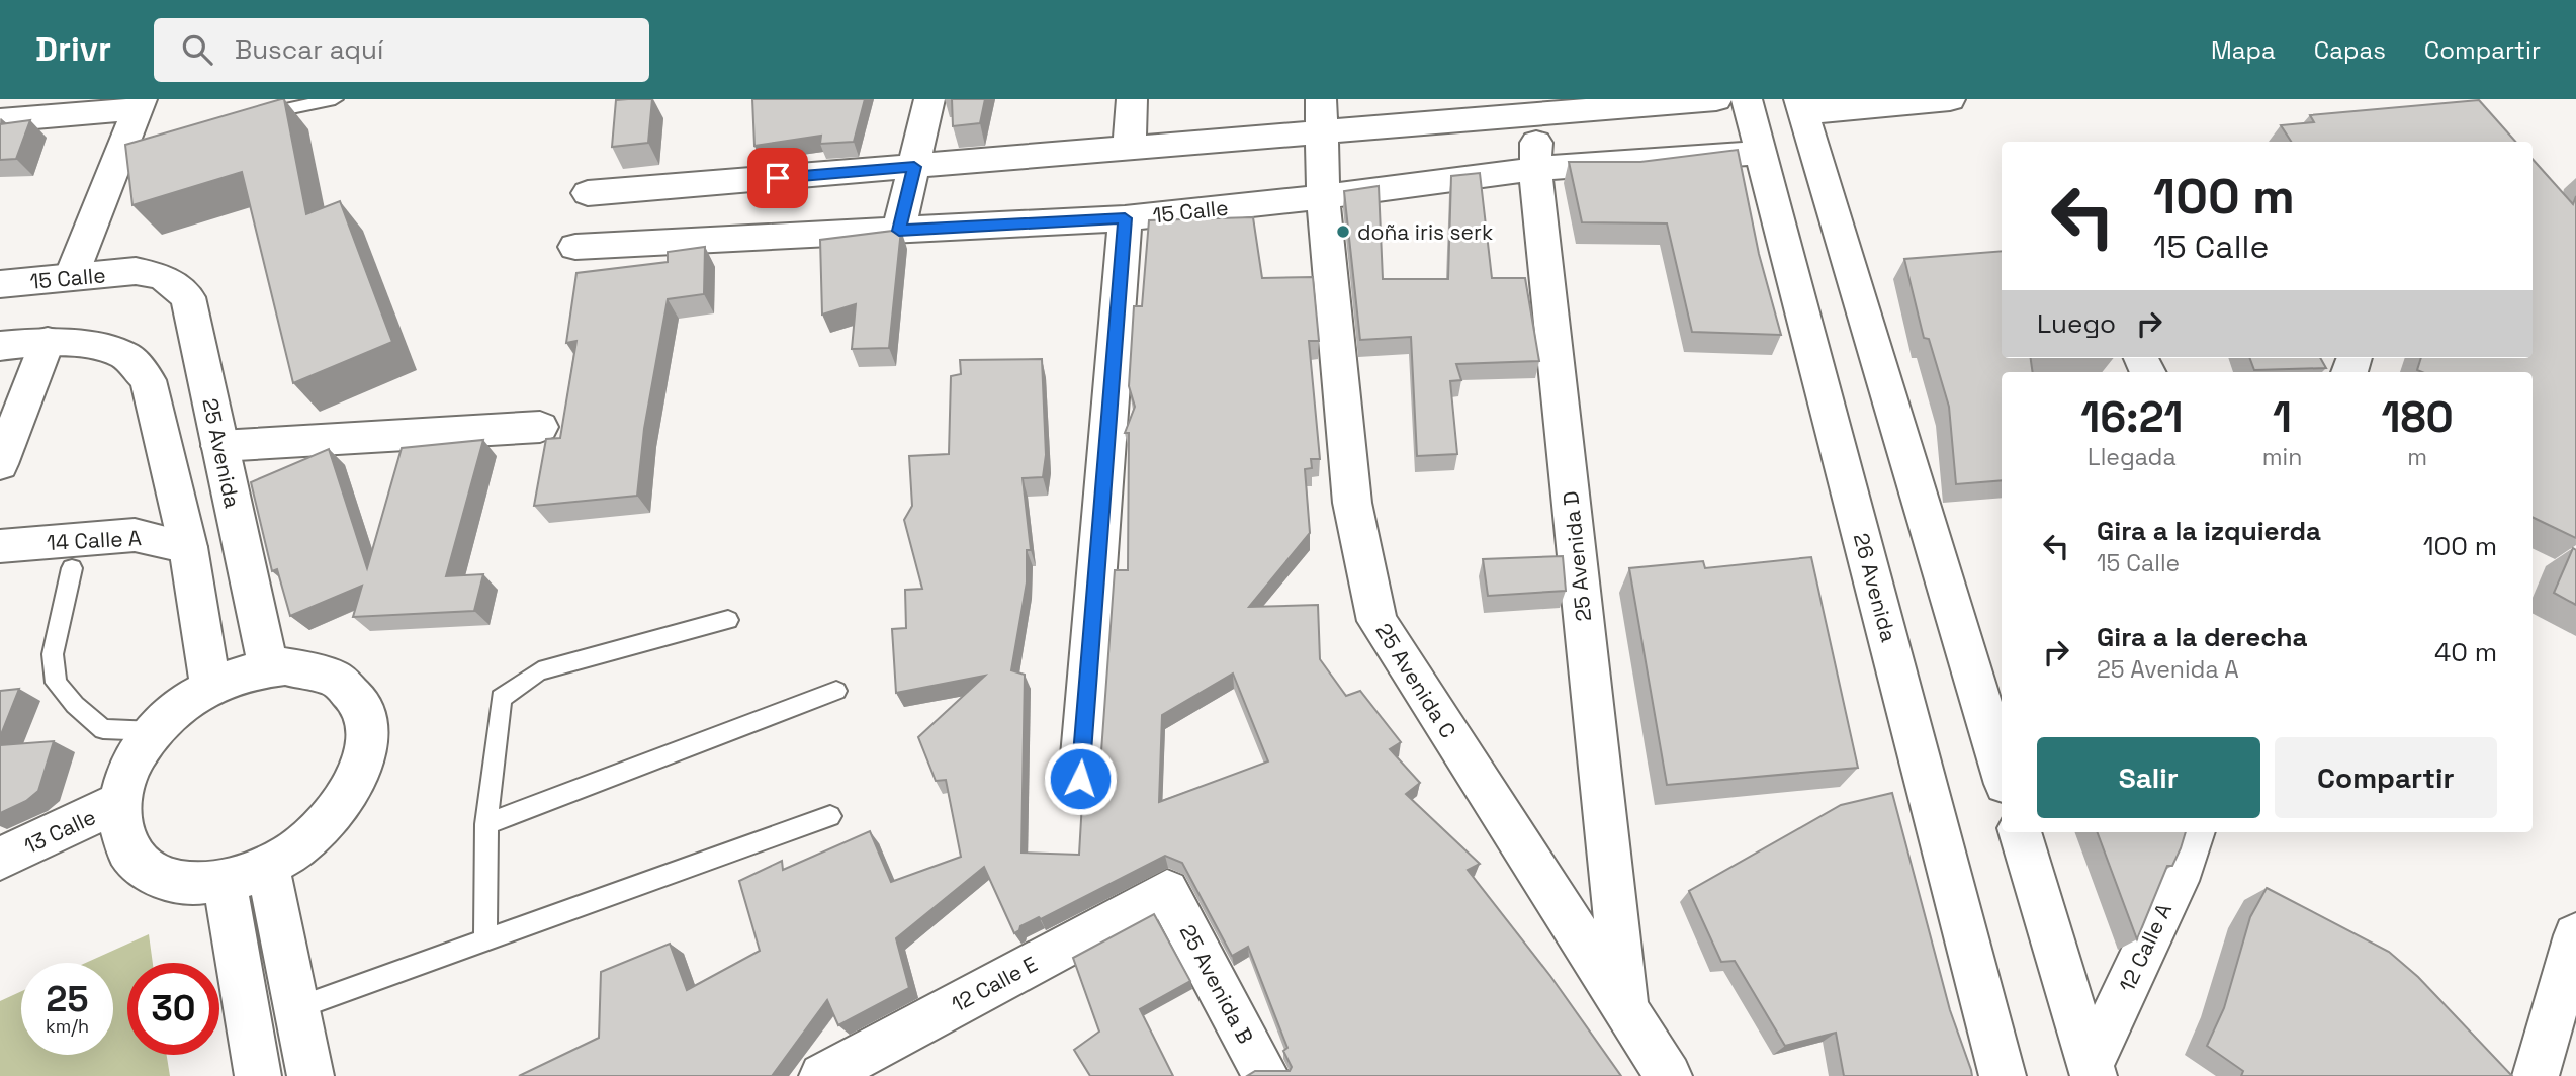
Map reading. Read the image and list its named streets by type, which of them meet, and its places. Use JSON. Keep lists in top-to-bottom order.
{
  "streets": {
    "street": [
      "15 Calle",
      "25 Avenida",
      "14 Calle A",
      "25 Avenida D",
      "26 Avenida",
      "25 Avenida C",
      "13 Calle",
      "12 Calle A",
      "12 Calle E",
      "25 Avenida B"
    ]
  },
  "crossings": [
    ["15 Calle", "25 Avenida"],
    ["15 Calle", "25 Avenida D"],
    ["15 Calle", "26 Avenida"],
    ["15 Calle", "25 Avenida C"],
    ["25 Avenida", "13 Calle"],
    ["25 Avenida D", "25 Avenida C"],
    ["12 Calle E", "25 Avenida B"]
  ],
  "places": ["doña iris serk"],
  "page": {
    "header": "Drivr",
    "search": "Buscar aquí",
    "nav": ["Mapa", "Capas", "Compartir"],
    "turn": ["100 m", "15 Calle"],
    "then": "Luego",
    "eta": [
      "16:21",
      "Llegada",
      "1",
      "min",
      "180",
      "m"
    ],
    "list": [
      {
        "name": "Gira a la izquierda",
        "note": "15 Calle",
        "value": "100 m"
      },
      {
        "name": "Gira a la derecha",
        "note": "25 Avenida A",
        "value": "40 m"
      }
    ],
    "buttons": ["Salir", "Compartir"],
    "speed": "25 km/h",
    "limit": "30"
  }
}
